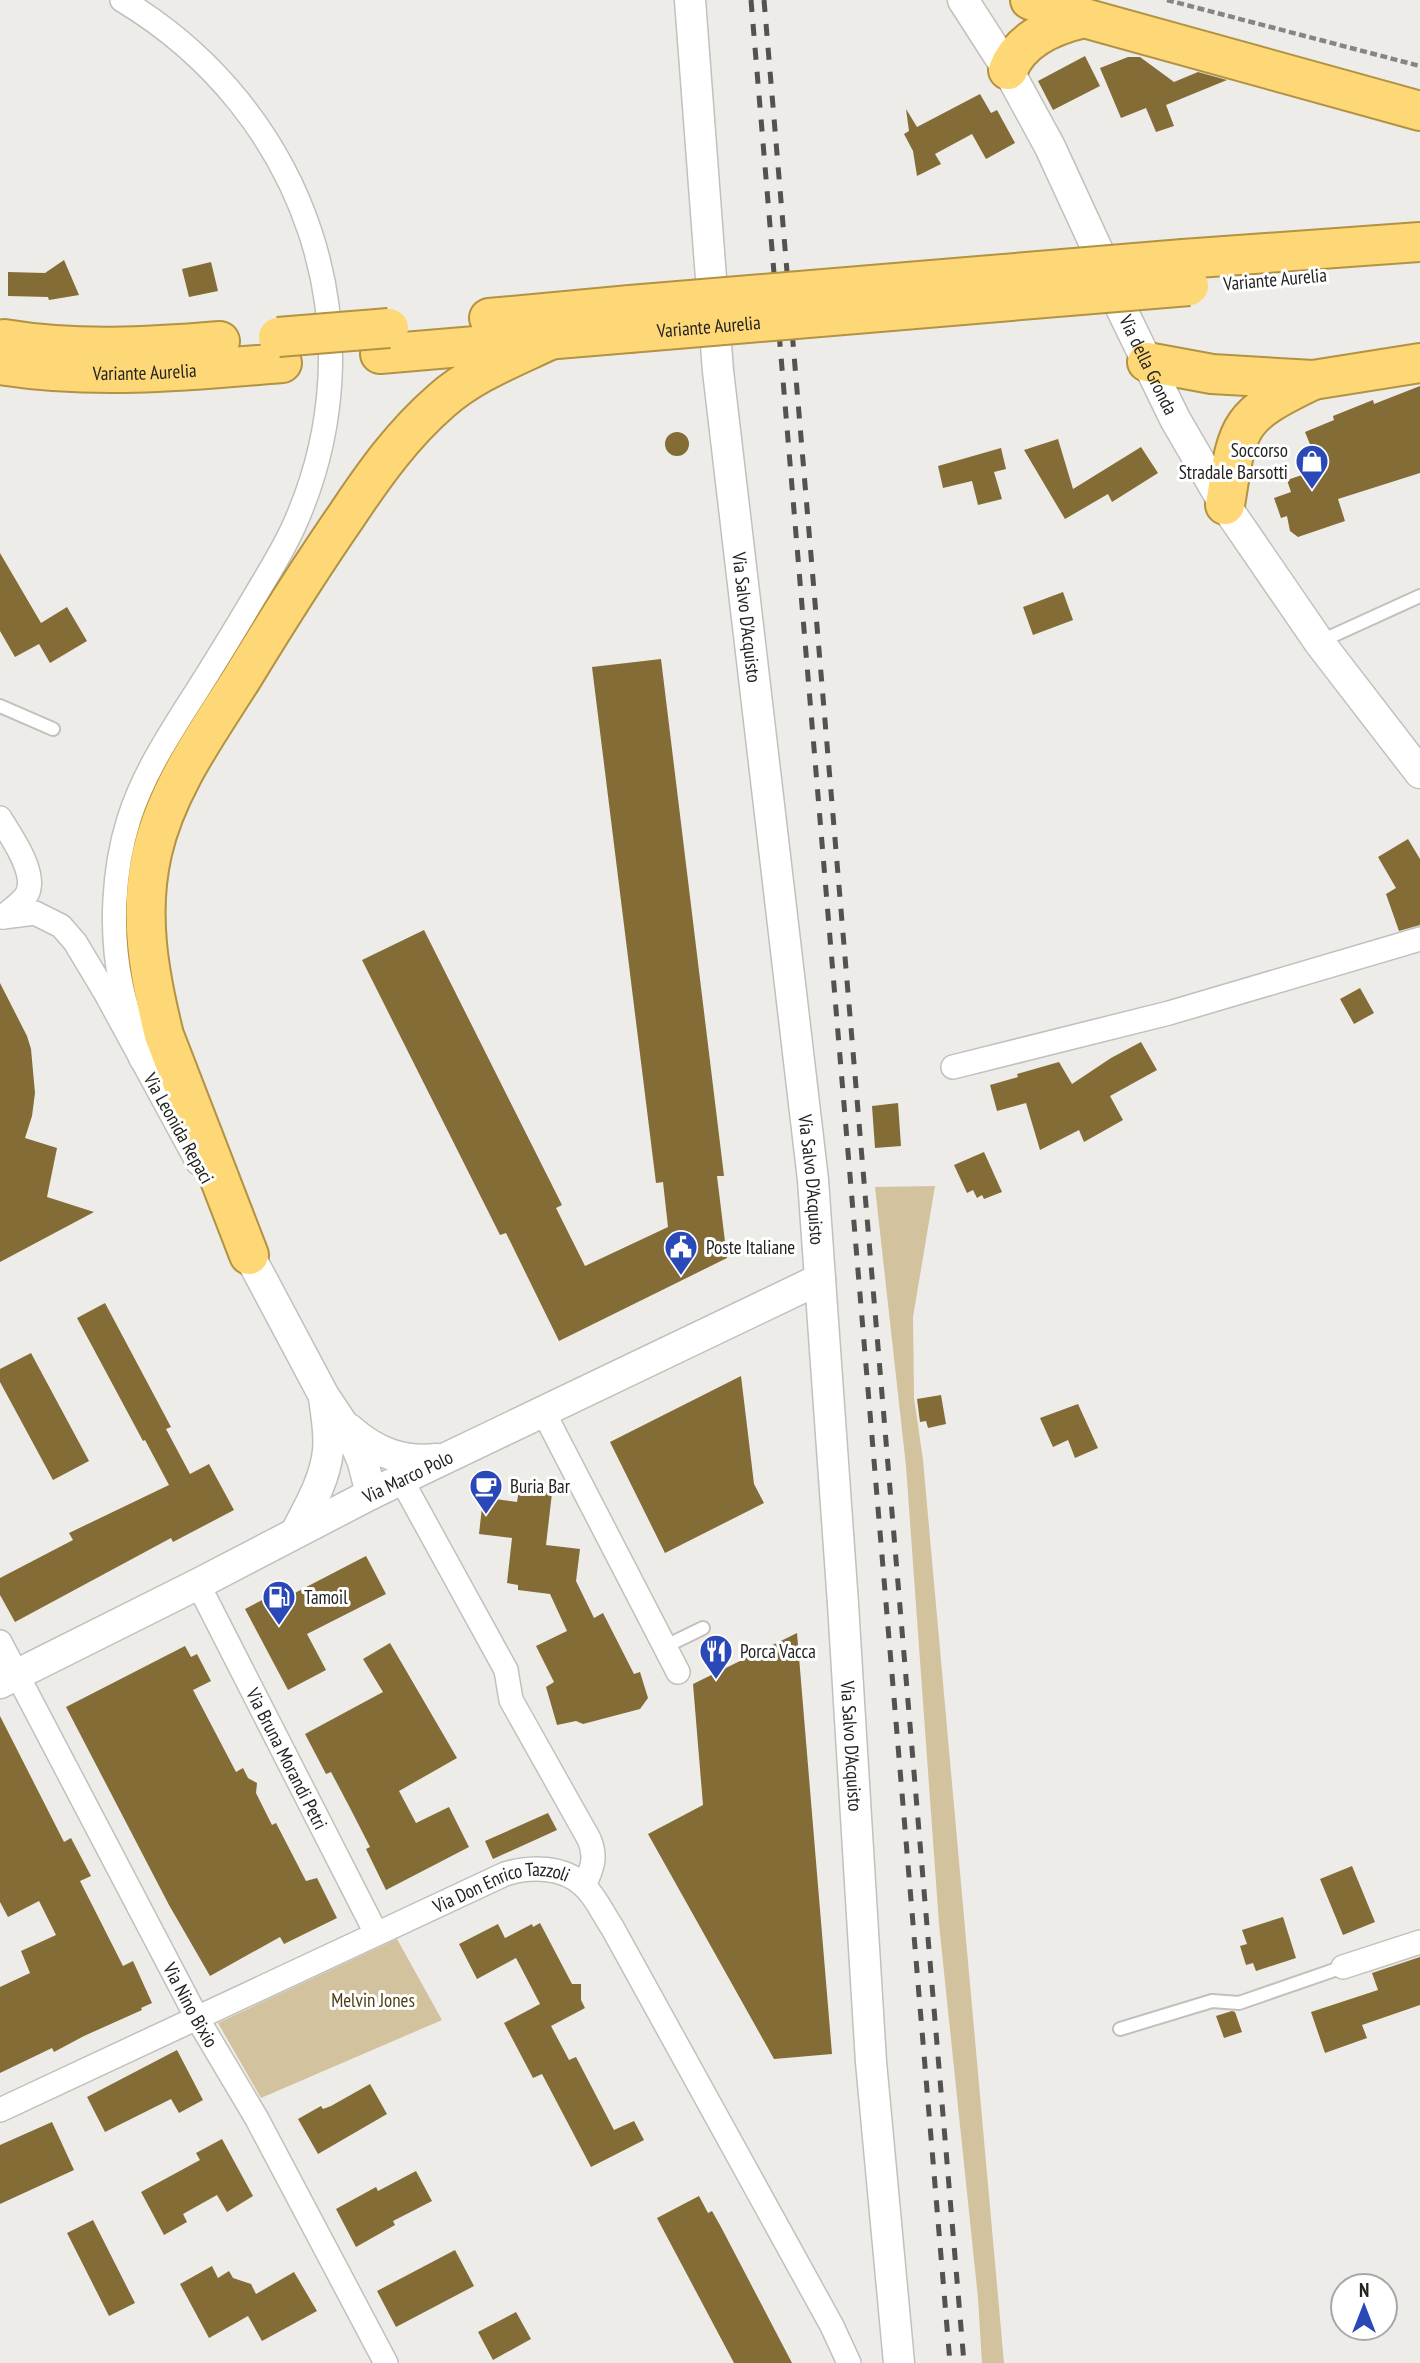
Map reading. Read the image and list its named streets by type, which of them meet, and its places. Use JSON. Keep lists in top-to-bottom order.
{
  "streets": {
    "highway": ["Variante Aurelia"],
    "street": [
      "Via della Gronda",
      "Via Salvo D'Acquisto",
      "Via Leonida Repaci",
      "Via Marco Polo",
      "Via Bruna Morandi Petri",
      "Via Don Enrico Tazzoli",
      "Via Nino Bixio"
    ]
  },
  "crossings": [
    ["Via Salvo D'Acquisto", "Via Marco Polo"],
    ["Via Marco Polo", "Via Bruna Morandi Petri"],
    ["Via Marco Polo", "Via Nino Bixio"],
    ["Via Bruna Morandi Petri", "Via Don Enrico Tazzoli"],
    ["Via Don Enrico Tazzoli", "Via Nino Bixio"]
  ],
  "parks": ["Melvin Jones"],
  "places": {
    "shop": ["Soccorso Stradale Barsotti"],
    "public building": ["Poste Italiane"],
    "cafe": ["Buria Bar"],
    "fuel station": ["Tamoil"],
    "restaurant": ["Porca Vacca"]
  },
  "north": "top"
}
